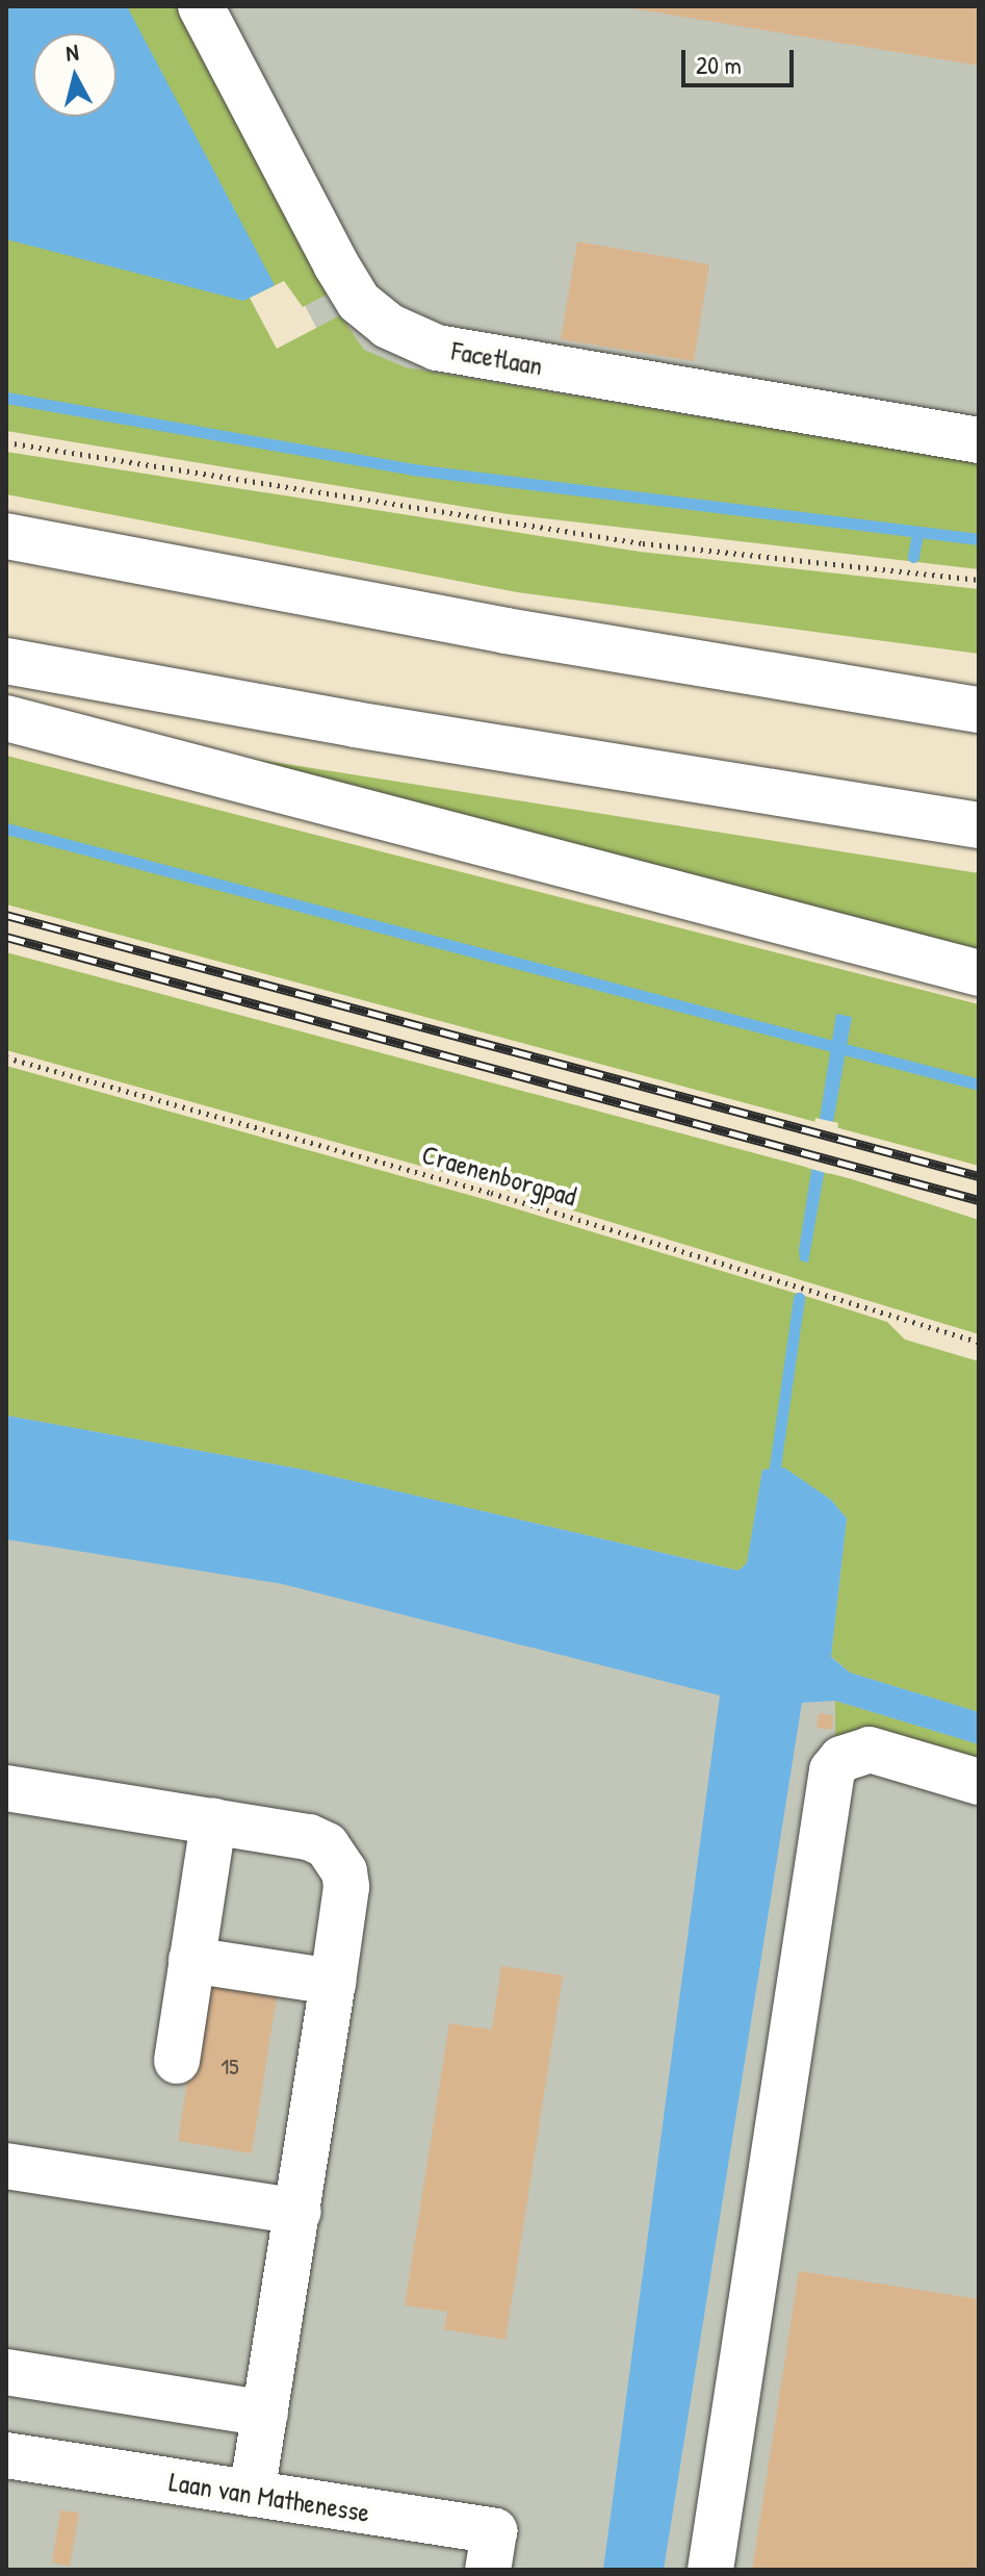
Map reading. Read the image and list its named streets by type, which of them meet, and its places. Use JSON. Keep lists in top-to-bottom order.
{
  "streets": {
    "main road": ["Facetlaan", "Laan van Mathenesse"],
    "path": ["Craenenborgpad"]
  },
  "house_numbers": ["15"],
  "scale_bar": "20 m",
  "north": "top"
}
